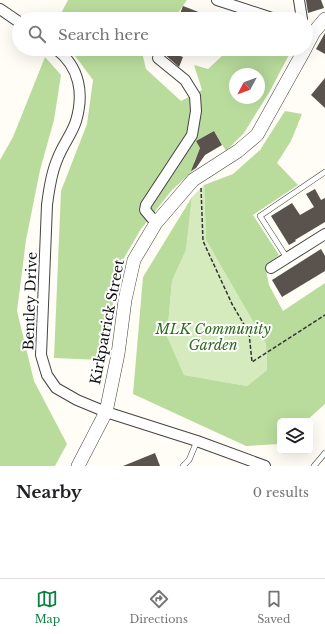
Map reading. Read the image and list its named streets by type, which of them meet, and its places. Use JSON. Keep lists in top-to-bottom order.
{
  "streets": {
    "street": ["Bentley Drive", "Kirkpatrick Street"]
  },
  "crossings": [
    ["Bentley Drive", "Kirkpatrick Street"]
  ],
  "parks": ["MLK Community Garden"],
  "north": "bottom left",
  "page": {
    "search": "Search here",
    "heading": ["Nearby", "0 results"],
    "nav": ["Map", "Directions", "Saved"]
  }
}
